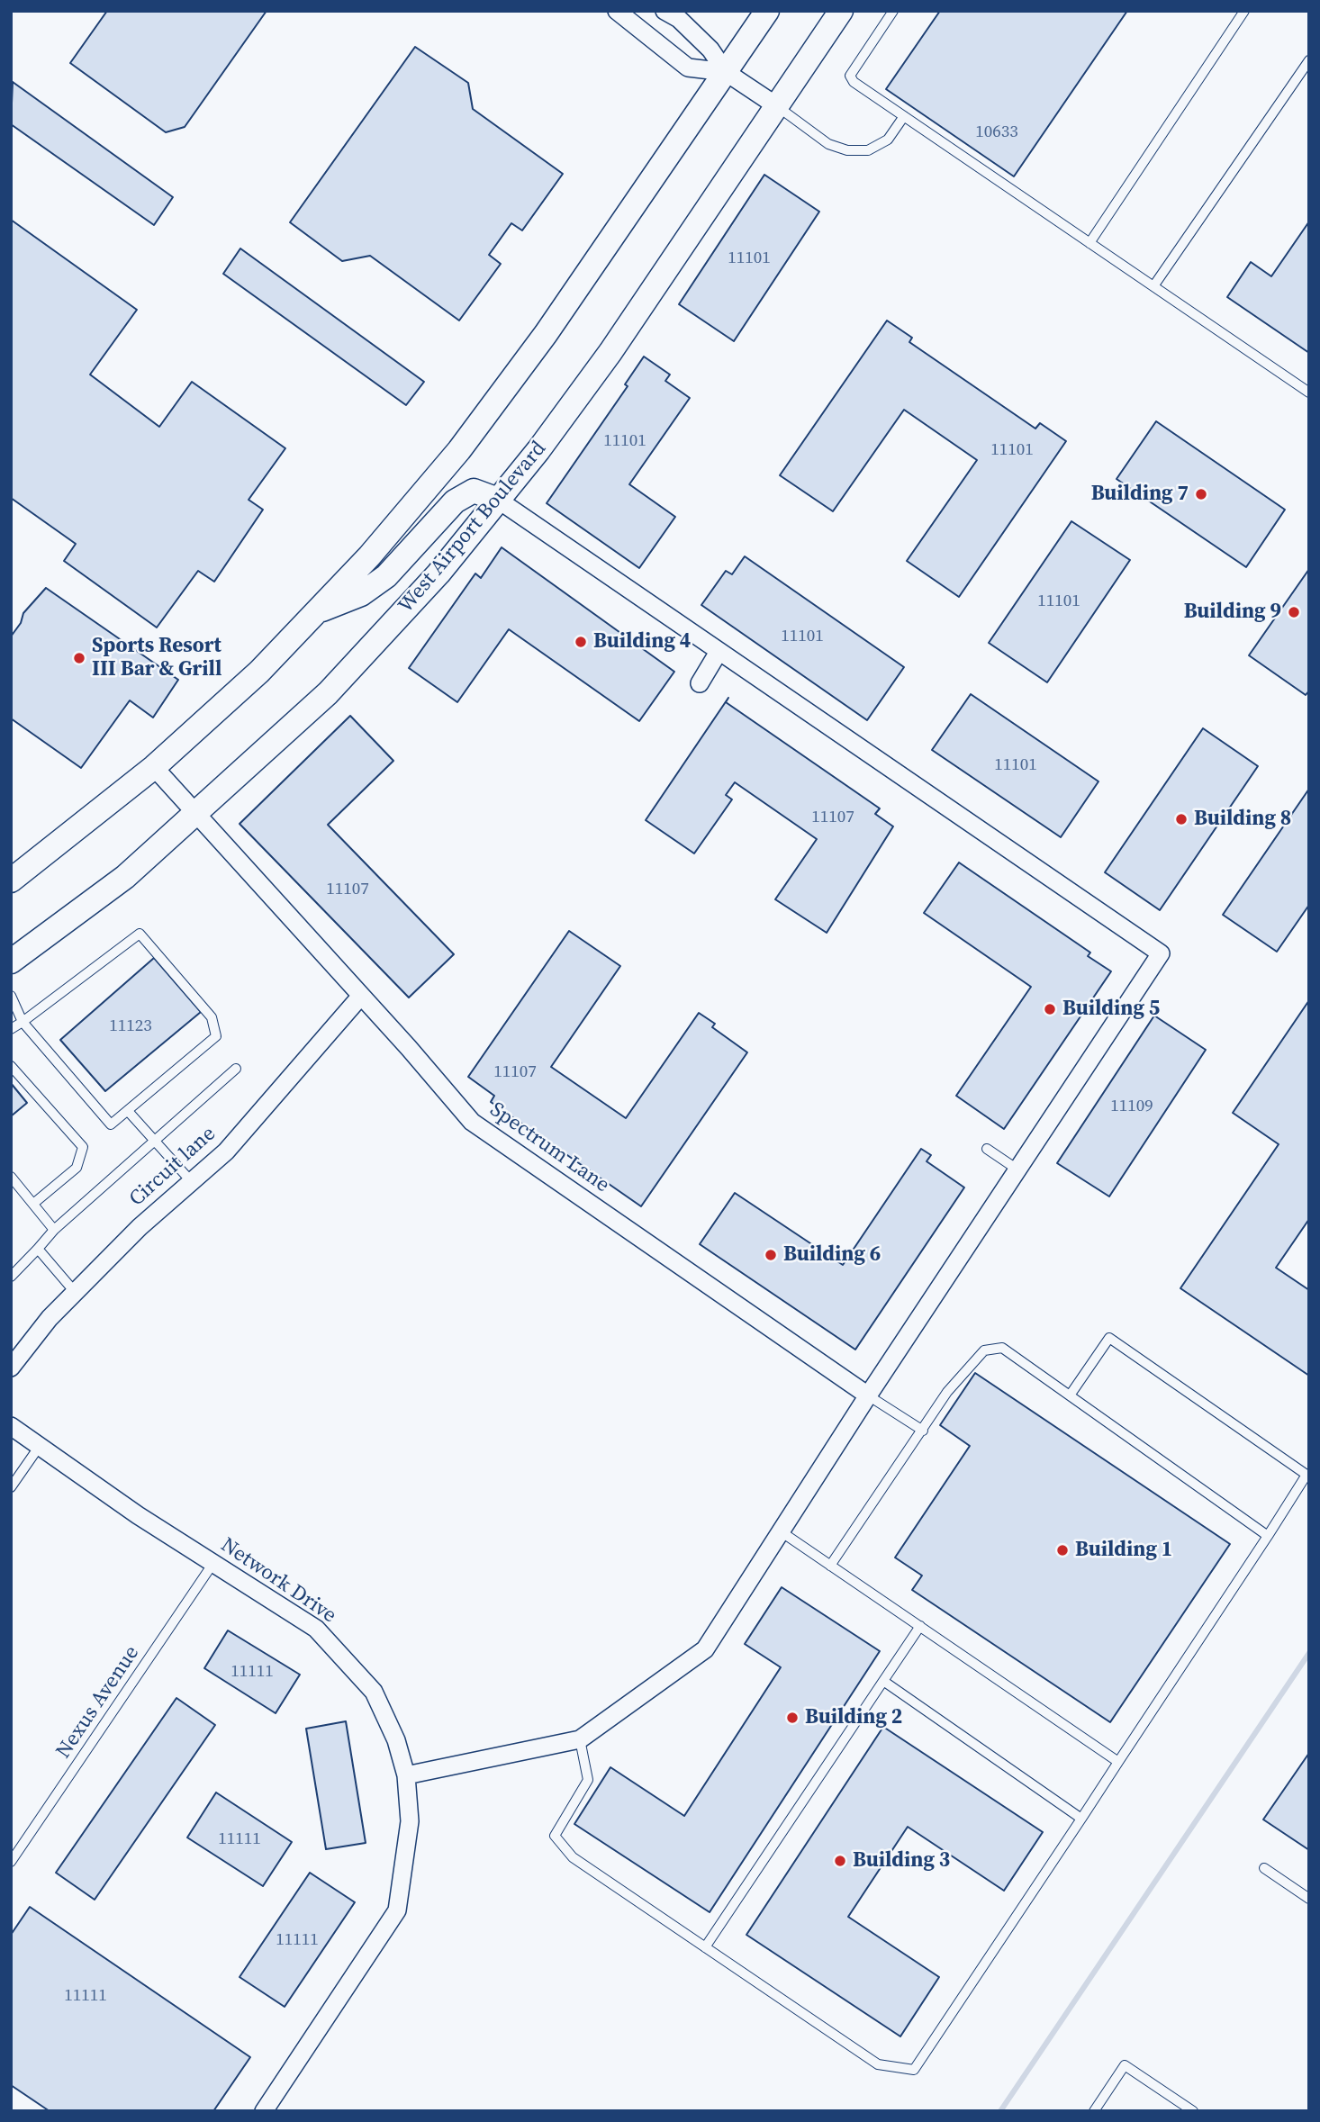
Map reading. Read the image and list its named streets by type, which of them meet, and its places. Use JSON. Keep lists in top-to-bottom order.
{
  "streets": {
    "main road": ["West Airport Boulevard"],
    "street": ["Spectrum Lane", "Circuit lane", "Network Drive"],
    "lane": ["Nexus Avenue"]
  },
  "crossings": [
    ["West Airport Boulevard", "Spectrum Lane"],
    ["Spectrum Lane", "Circuit lane"],
    ["Network Drive", "Nexus Avenue"]
  ],
  "places": [
    "Building 7",
    "Building 9",
    "Building 4",
    "Sports Resort III Bar & Grill",
    "Building 8",
    "Building 5",
    "Building 6",
    "Building 1",
    "Building 2",
    "Building 3"
  ],
  "house_numbers": [
    "10633",
    "11101",
    "11101",
    "11101",
    "11101",
    "11101",
    "11101",
    "11107",
    "11107",
    "11123",
    "11107",
    "11109",
    "11111",
    "11111",
    "11111",
    "11111"
  ]
}
